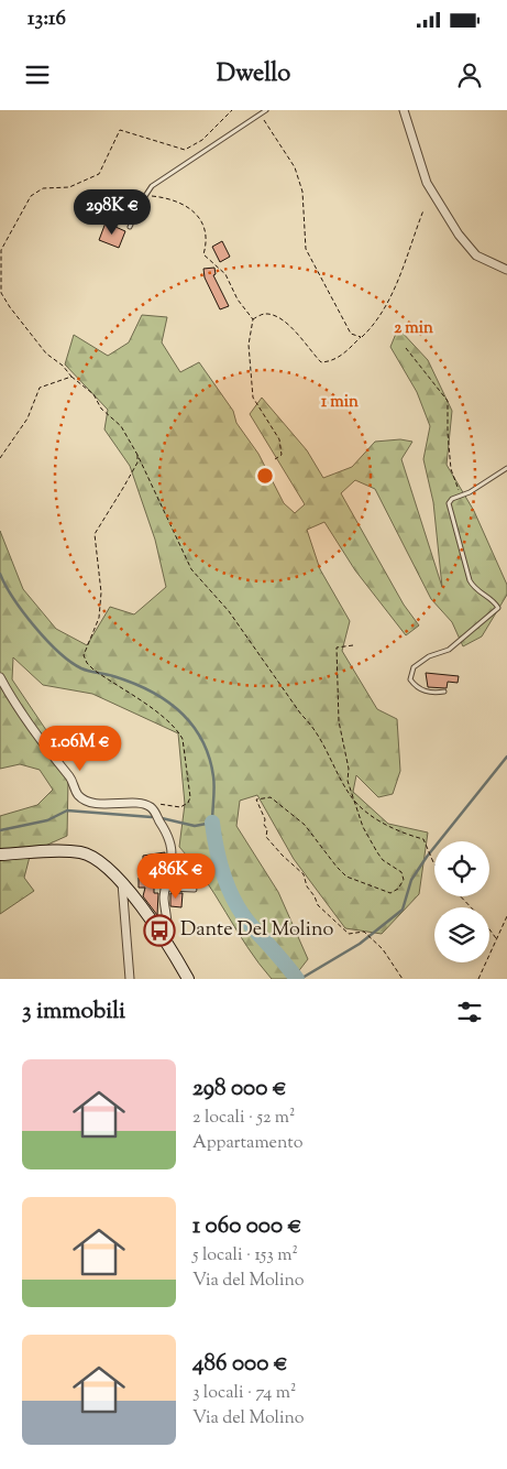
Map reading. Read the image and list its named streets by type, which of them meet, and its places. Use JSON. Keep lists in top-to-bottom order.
{
  "places": {
    "bus stop": ["Dante Del Molino"]
  },
  "page": {
    "status": "13:16",
    "header": "Dwello",
    "price": ["298K €", "1.06M €", "486K €"],
    "heading": "3 immobili",
    "list": [
      {
        "name": "298 000 €",
        "note": "2 locali · 52 m² · Appartamento"
      },
      {
        "name": "1 060 000 €",
        "note": "5 locali · 153 m² · Via del Molino"
      },
      {
        "name": "486 000 €",
        "note": "3 locali · 74 m² · Via del Molino"
      }
    ]
  },
  "rings": ["2 min", "1 min"]
}
